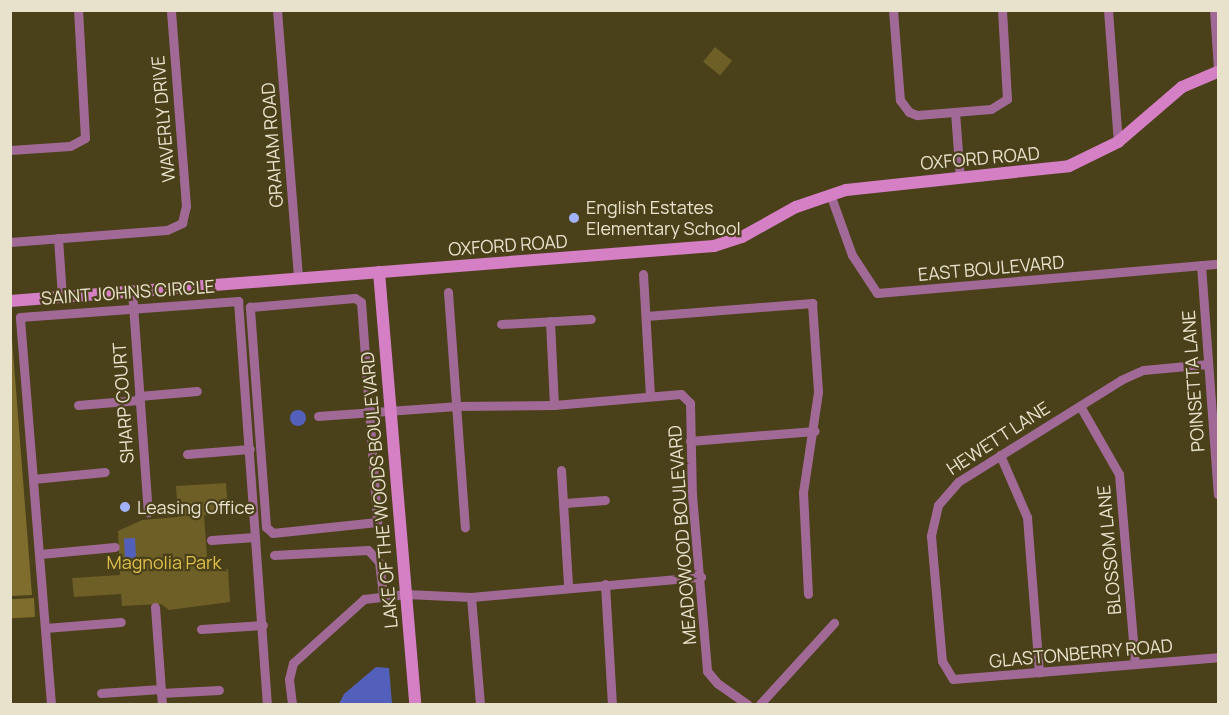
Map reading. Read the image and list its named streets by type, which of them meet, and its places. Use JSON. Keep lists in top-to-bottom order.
{
  "streets": {
    "street": [
      "WAVERLY DRIVE",
      "GRAHAM ROAD",
      "OXFORD ROAD",
      "EAST BOULEVARD",
      "SAINT JOHNS CIRCLE",
      "POINSETTA LANE",
      "SHARP COURT",
      "HEWETT LANE",
      "LAKE OF THE WOODS BOULEVARD",
      "MEADOWOOD BOULEVARD",
      "BLOSSOM LANE",
      "GLASTONBERRY ROAD"
    ]
  },
  "crossings": [
    ["GRAHAM ROAD", "OXFORD ROAD"],
    ["OXFORD ROAD", "EAST BOULEVARD"],
    ["OXFORD ROAD", "SAINT JOHNS CIRCLE"],
    ["OXFORD ROAD", "SHARP COURT"],
    ["OXFORD ROAD", "LAKE OF THE WOODS BOULEVARD"],
    ["EAST BOULEVARD", "POINSETTA LANE"],
    ["SAINT JOHNS CIRCLE", "SHARP COURT"],
    ["POINSETTA LANE", "HEWETT LANE"],
    ["HEWETT LANE", "BLOSSOM LANE"],
    ["HEWETT LANE", "GLASTONBERRY ROAD"],
    ["LAKE OF THE WOODS BOULEVARD", "MEADOWOOD BOULEVARD"],
    ["BLOSSOM LANE", "GLASTONBERRY ROAD"]
  ],
  "parks": ["Magnolia Park"],
  "places": ["English Estates Elementary School", "Leasing Office"]
}
